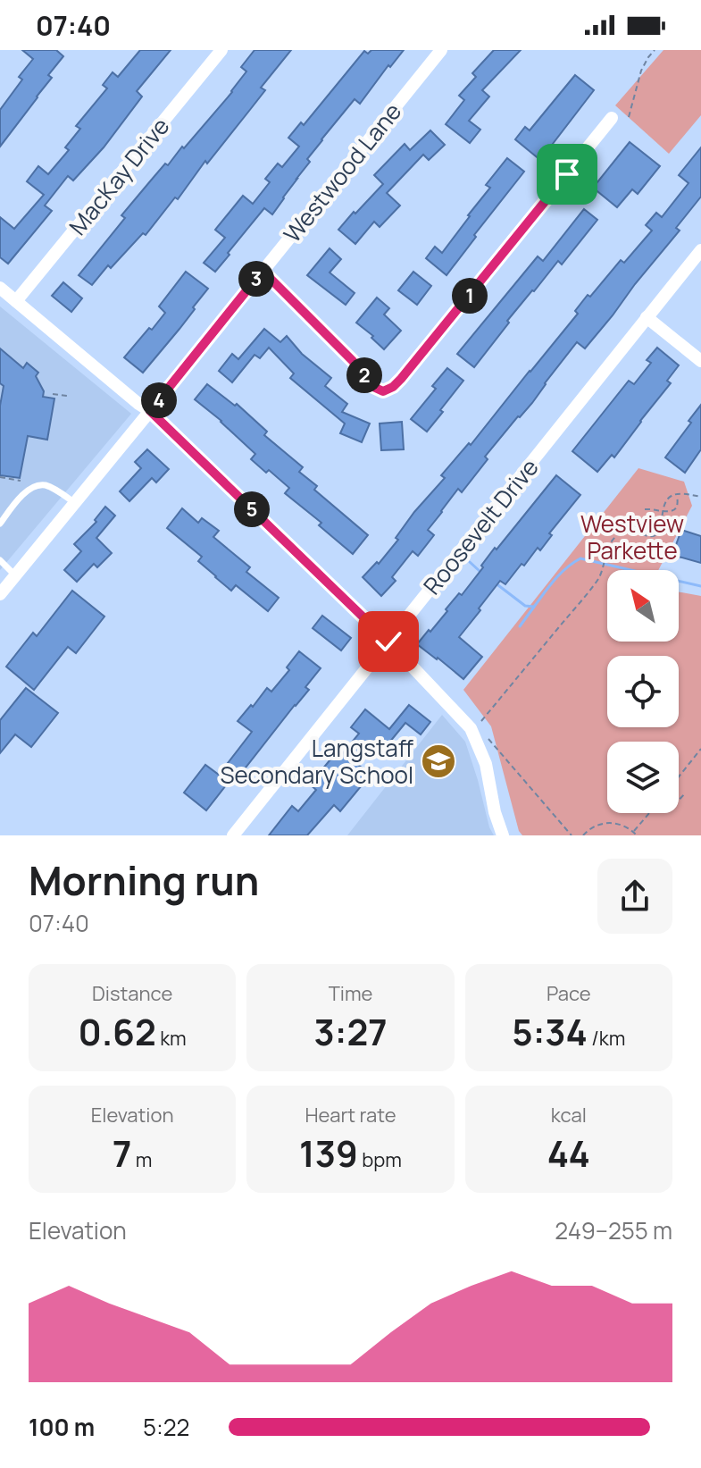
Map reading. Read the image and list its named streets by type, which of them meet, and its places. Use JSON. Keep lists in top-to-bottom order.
{
  "streets": {
    "street": ["Westwood Lane", "MacKay Drive", "Roosevelt Drive"]
  },
  "parks": ["Westview Parkette"],
  "places": {
    "school or university": ["Langstaff Secondary School"]
  },
  "north": "top left",
  "page": {
    "status": "07:40",
    "pins": [
      "3",
      "1",
      "2",
      "4",
      "5"
    ],
    "heading": ["Morning run", "07:40"],
    "stats": [
      ["Distance", "0.62 km"],
      ["Time", "3:27"],
      ["Pace", "5:34 /km"],
      ["Elevation", "7 m"],
      ["Heart rate", "139 bpm"],
      ["kcal", "44"]
    ],
    "chart": ["Elevation", "249–255 m"],
    "list": [
      {
        "name": "100 m",
        "note": "5:22"
      }
    ]
  }
}
